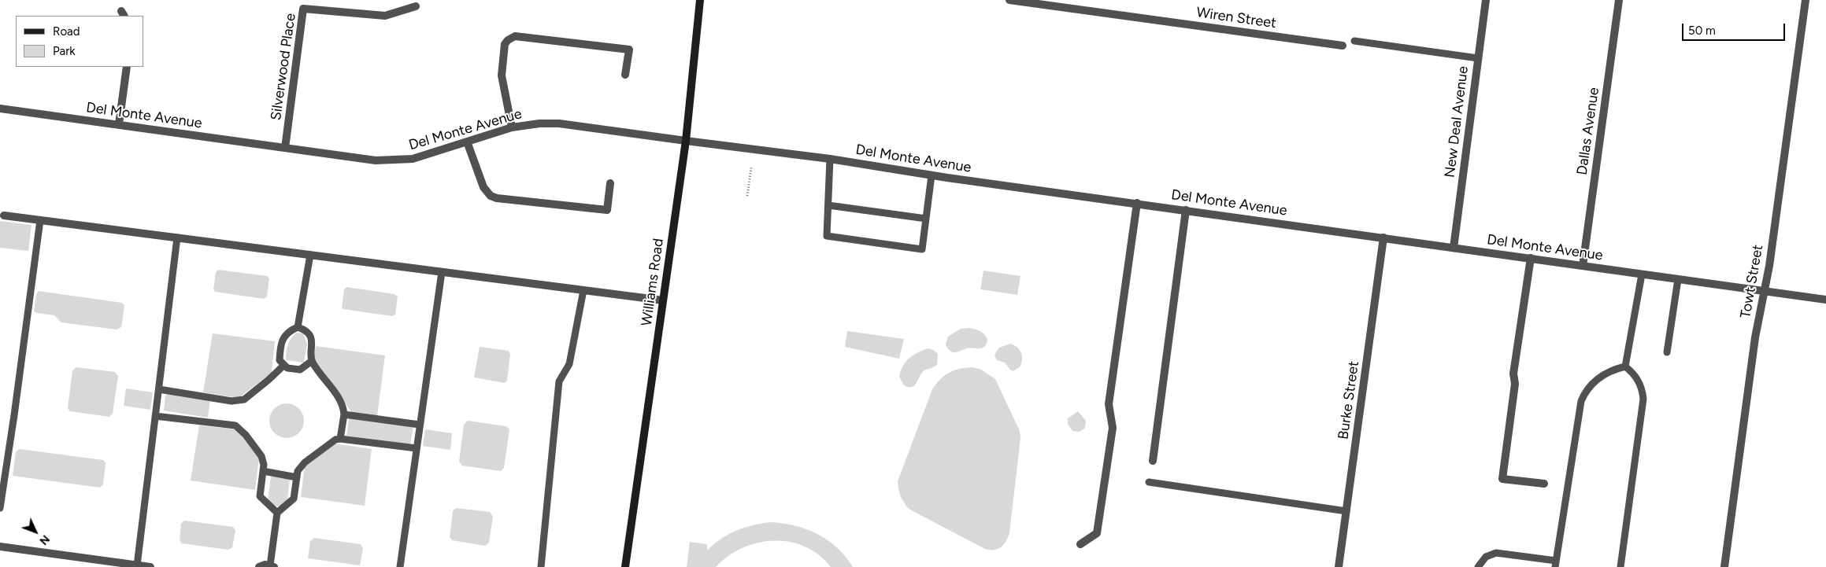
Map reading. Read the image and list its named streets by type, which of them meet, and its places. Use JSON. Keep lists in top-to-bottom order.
{
  "streets": {
    "main road": ["Williams Road"],
    "street": [
      "Wiren Street",
      "Silverwood Place",
      "Del Monte Avenue",
      "New Deal Avenue",
      "Dallas Avenue",
      "Towt Street",
      "Burke Street"
    ]
  },
  "crossings": [
    ["Silverwood Place", "Del Monte Avenue"],
    ["Del Monte Avenue", "New Deal Avenue"],
    ["Del Monte Avenue", "Dallas Avenue"],
    ["Del Monte Avenue", "Towt Street"],
    ["Del Monte Avenue", "Williams Road"],
    ["Del Monte Avenue", "Burke Street"]
  ],
  "legend": ["Road", "Park"],
  "scale_bar": "50 m",
  "north": "bottom right"
}
